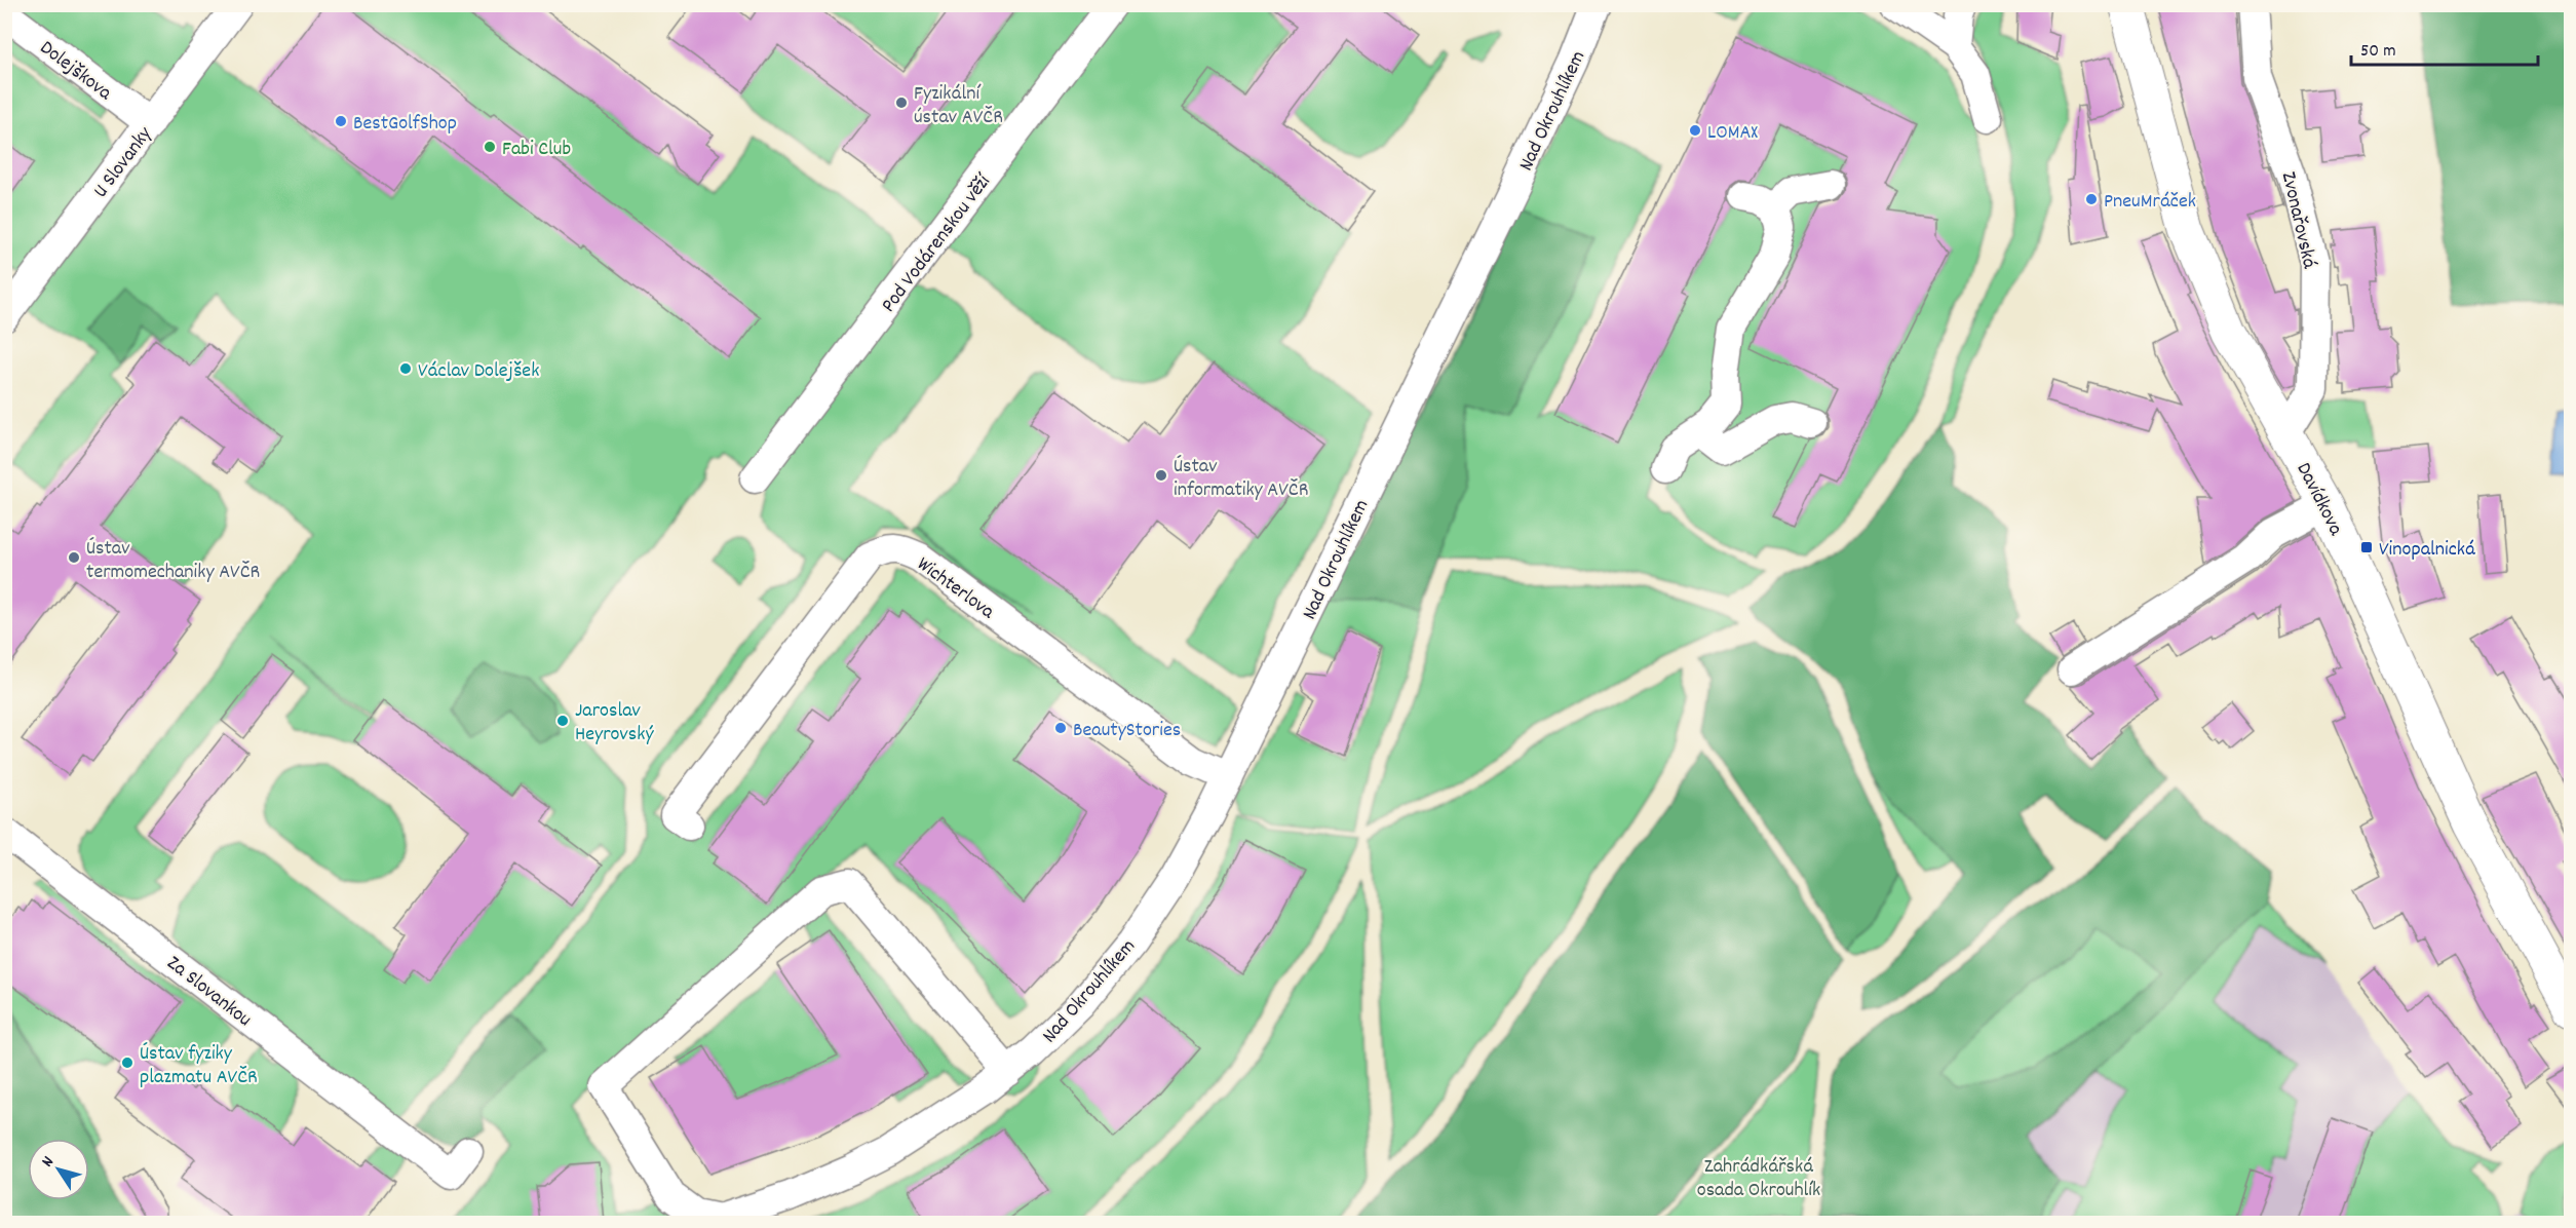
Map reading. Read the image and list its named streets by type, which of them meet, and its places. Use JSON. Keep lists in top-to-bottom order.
{
  "streets": {
    "street": [
      "Dolejškova",
      "Nad Okrouhlíkem",
      "U Slovanky",
      "Zvonařovská",
      "Pod Vodárenskou věží",
      "Davídkova",
      "Wichterlova",
      "Za Slovankou"
    ]
  },
  "crossings": [
    ["Dolejškova", "U Slovanky"],
    ["Nad Okrouhlíkem", "Wichterlova"],
    ["Zvonařovská", "Davídkova"]
  ],
  "parks": ["Zahrádkářská osada Okrouhlík"],
  "places": {
    "other": [
      "Fyzikální ústav AVČR",
      "BestGolfShop",
      "LOMAX",
      "Fabi Club",
      "PneuMráček",
      "Václav Dolejšek",
      "Ústav informatiky AVČR",
      "Ústav termomechaniky AVČR",
      "Jaroslav Heyrovský",
      "BeautyStories",
      "Ústav fyziky plazmatu AVČR"
    ],
    "transit": ["Vinopalnická"]
  },
  "scale_bar": "50 m",
  "north": "top left"
}
